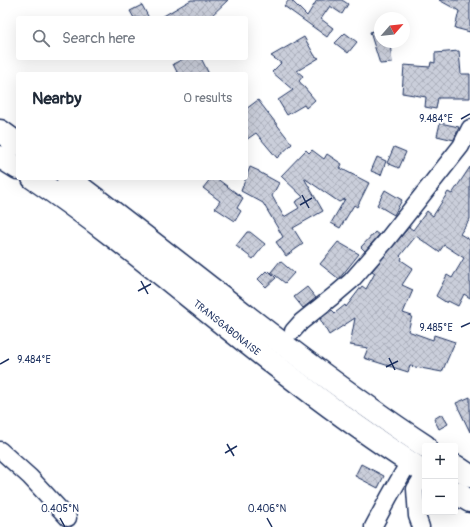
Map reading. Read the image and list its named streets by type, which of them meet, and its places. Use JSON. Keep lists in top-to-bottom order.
{
  "streets": {
    "highway": ["TRANSGABONAISE"]
  },
  "north": "top right",
  "page": {
    "search": "Search here",
    "heading": ["Nearby", "0 results"],
    "map_buttons": ["+", "−"]
  },
  "coordinates": [
    "9.484°E",
    "9.485°E",
    "0.405°N",
    "0.406°N"
  ]
}
